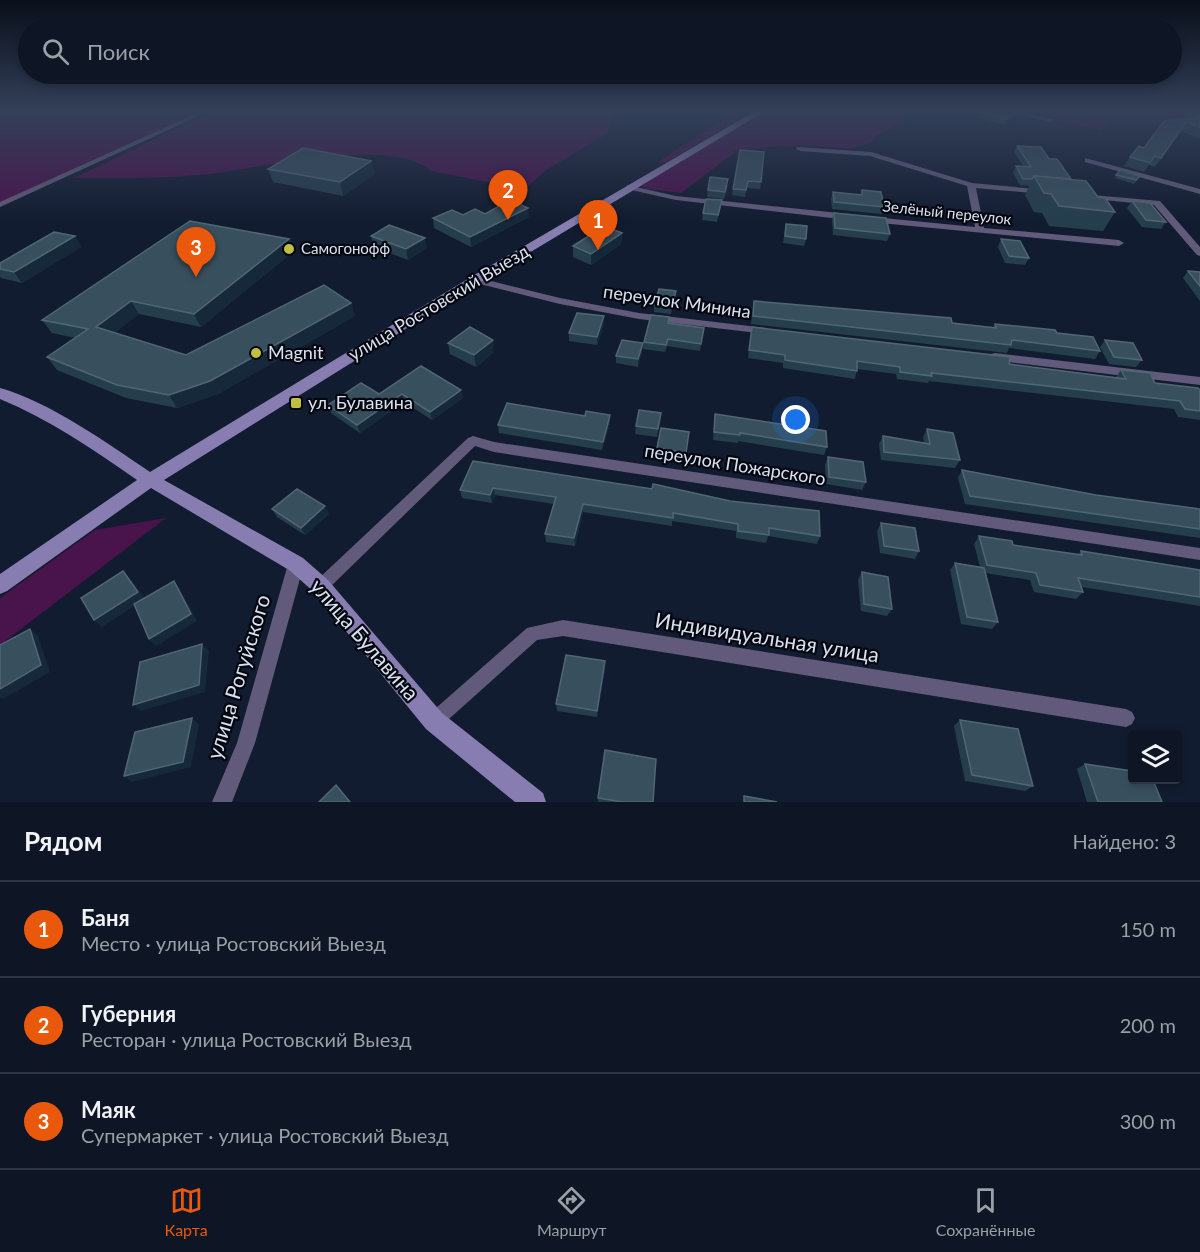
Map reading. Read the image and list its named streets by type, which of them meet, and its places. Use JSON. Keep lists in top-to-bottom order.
{
  "streets": {
    "main road": ["улица Ростовский Выезд", "улица Булавина"],
    "street": [
      "Зелёный переулок",
      "переулок Минина",
      "переулок Пожарского",
      "Индивидуальная улица",
      "улица Рогуйского"
    ]
  },
  "crossings": [
    ["Зелёный переулок", "улица Ростовский Выезд"],
    ["переулок Минина", "улица Ростовский Выезд"],
    ["улица Ростовский Выезд", "улица Булавина"],
    ["переулок Пожарского", "улица Булавина"],
    ["Индивидуальная улица", "улица Булавина"],
    ["улица Булавина", "улица Рогуйского"]
  ],
  "places": {
    "other": ["Самогонофф", "Magnit"],
    "transit": ["ул. Булавина"]
  },
  "page": {
    "search": "Поиск",
    "pins": ["2", "1", "3"],
    "heading": ["Рядом", "Найдено: 3"],
    "list": [
      {
        "mark": "1",
        "name": "Баня",
        "note": "Место · улица Ростовский Выезд",
        "value": "150 m"
      },
      {
        "mark": "2",
        "name": "Губерния",
        "note": "Ресторан · улица Ростовский Выезд",
        "value": "200 m"
      },
      {
        "mark": "3",
        "name": "Маяк",
        "note": "Супермаркет · улица Ростовский Выезд",
        "value": "300 m"
      }
    ],
    "nav": ["Карта", "Маршрут", "Сохранённые"]
  }
}
